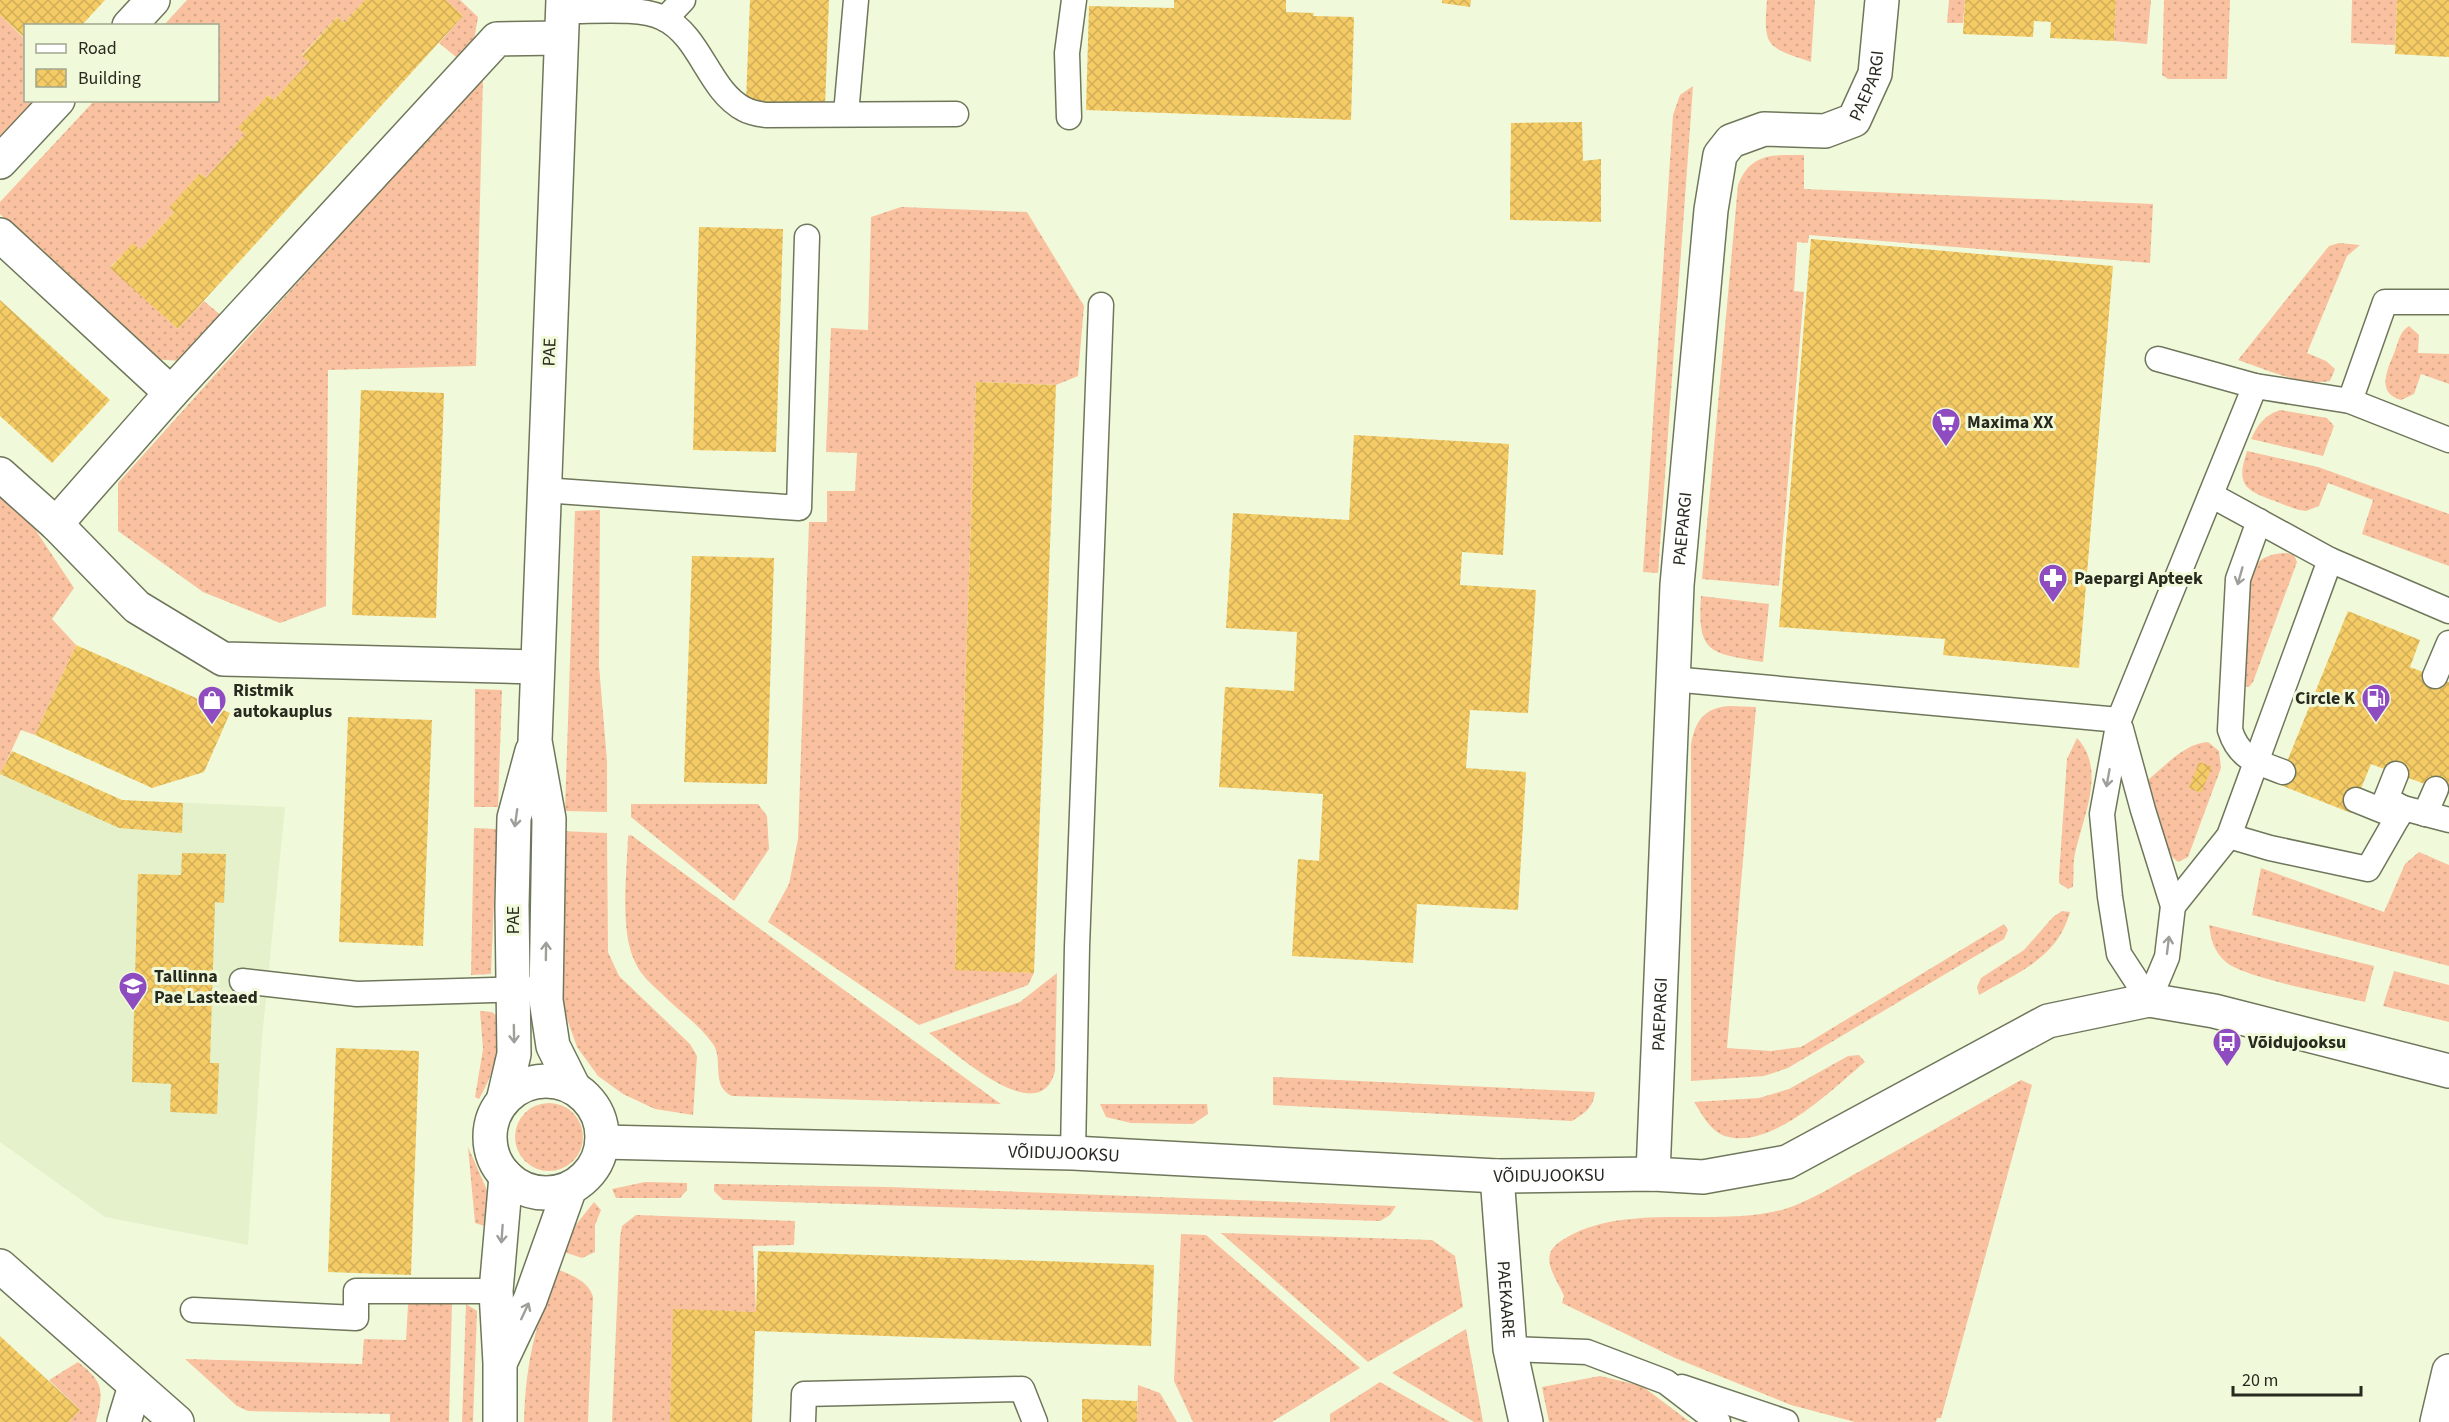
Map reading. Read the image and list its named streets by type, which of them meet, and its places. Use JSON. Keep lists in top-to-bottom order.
{
  "streets": {
    "street": [
      "PAEPARGI",
      "PAE",
      "VÕIDUJOOKSU",
      "PAEKAARE"
    ]
  },
  "crossings": [
    ["PAEPARGI", "VÕIDUJOOKSU"],
    ["PAE", "VÕIDUJOOKSU"],
    ["VÕIDUJOOKSU", "PAEKAARE"]
  ],
  "places": {
    "supermarket": ["Maxima XX"],
    "pharmacy": ["Paepargi Apteek"],
    "fuel station": ["Circle K"],
    "shop": ["Ristmik autokauplus"],
    "school or university": ["Tallinna Pae Lasteaed"],
    "bus stop": ["Võidujooksu"]
  },
  "legend": ["Road", "Building"],
  "scale_bar": "20 m"
}
